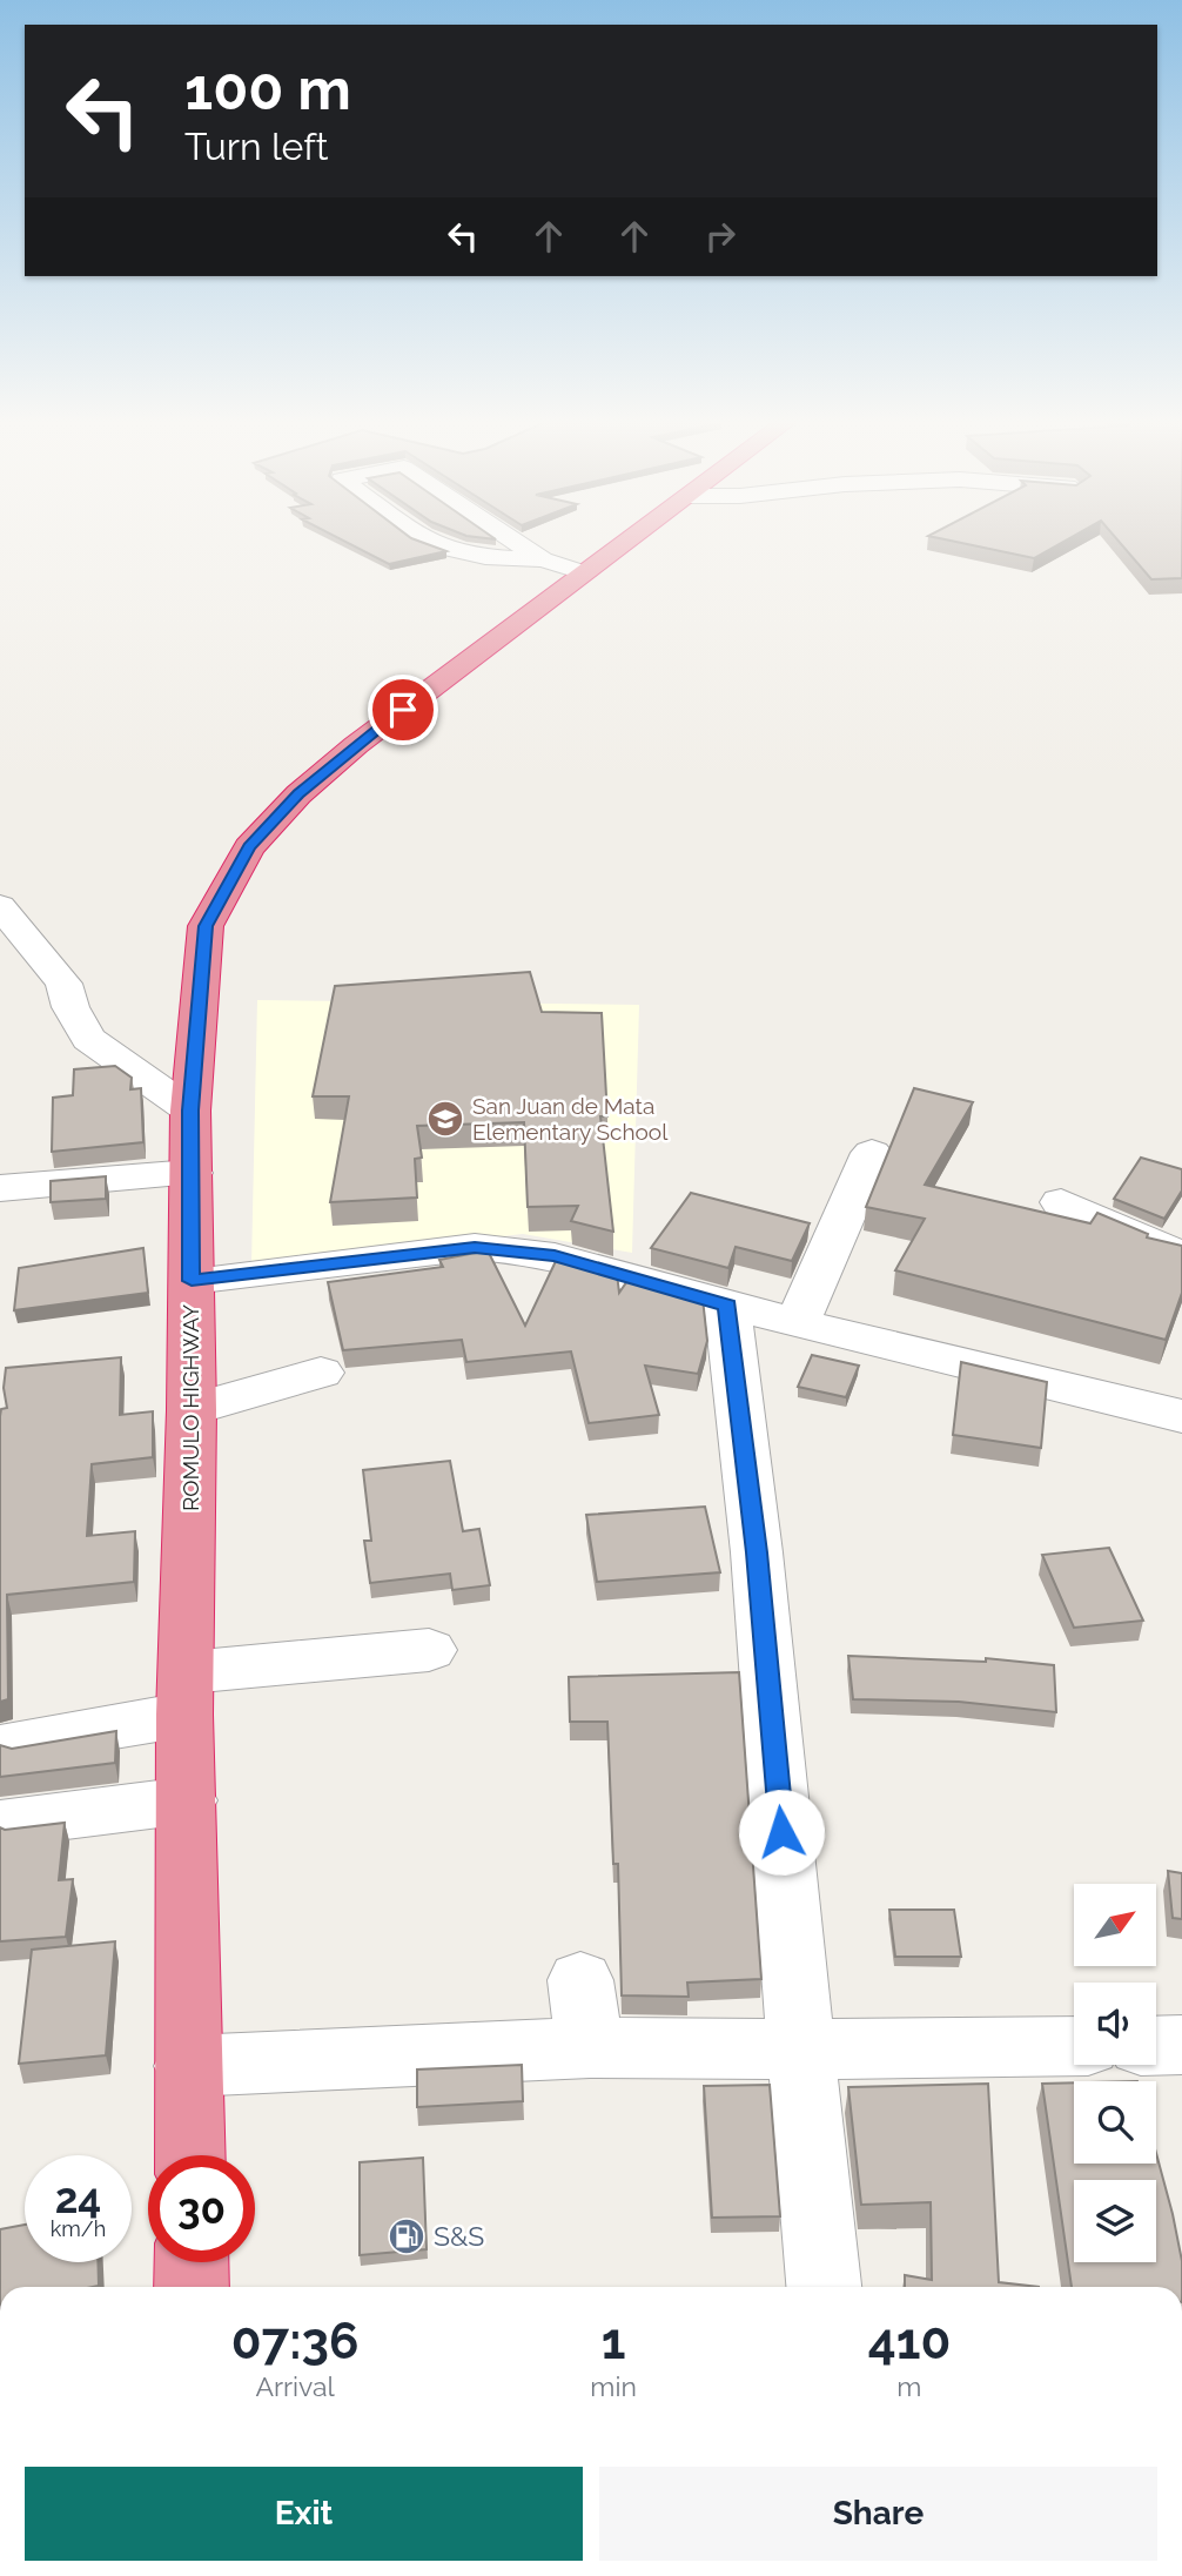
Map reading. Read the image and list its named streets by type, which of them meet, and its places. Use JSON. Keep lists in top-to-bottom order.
{
  "streets": {
    "highway": ["ROMULO HIGHWAY"]
  },
  "places": {
    "school or university": ["San Juan de Mata Elementary School"],
    "fuel station": ["S&S"]
  },
  "north": "top right",
  "page": {
    "turn": ["100 m", "Turn left"],
    "speed": "24 km/h",
    "limit": "30",
    "eta": [
      "07:36",
      "Arrival",
      "1",
      "min",
      "410",
      "m"
    ],
    "buttons": ["Exit", "Share"]
  }
}
